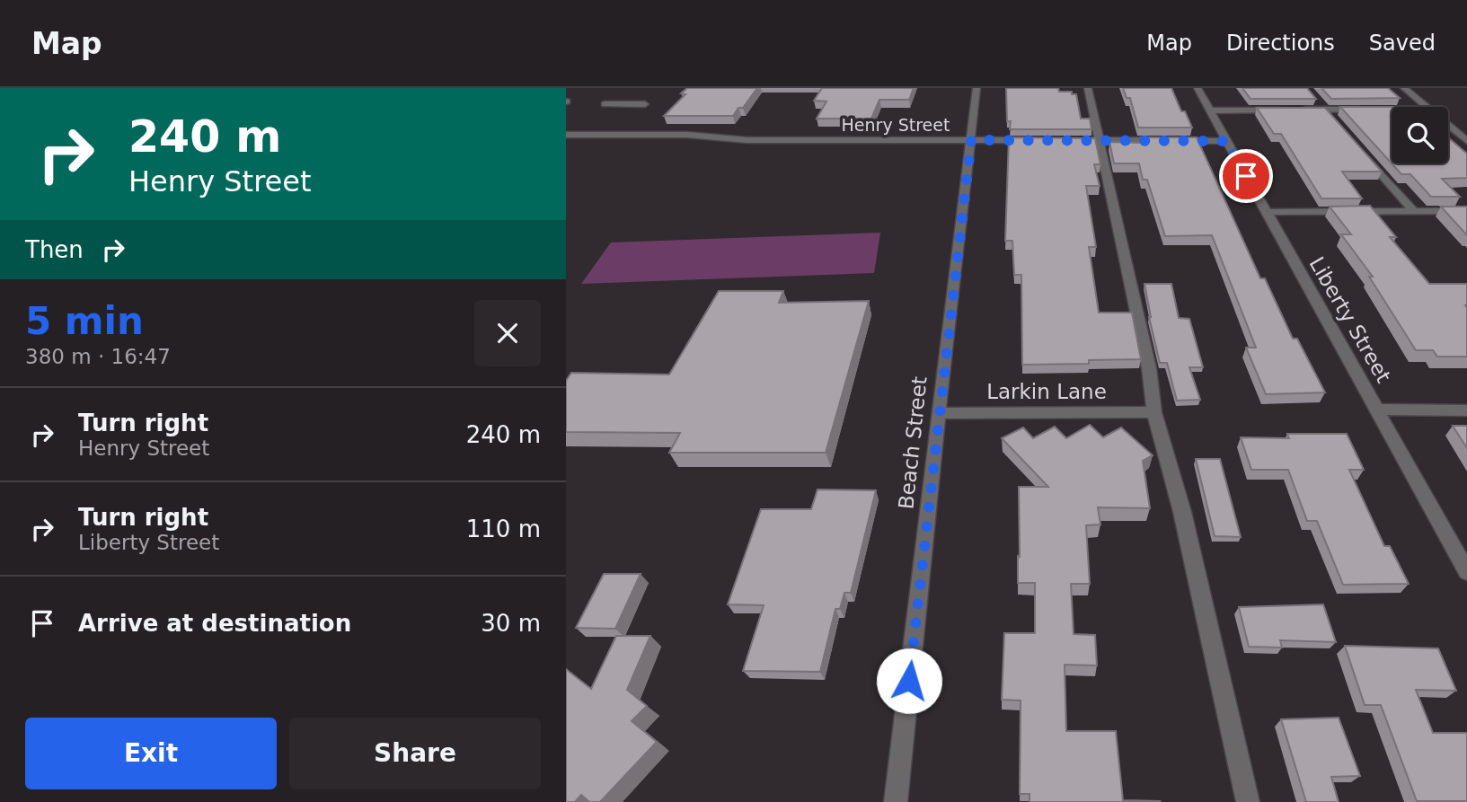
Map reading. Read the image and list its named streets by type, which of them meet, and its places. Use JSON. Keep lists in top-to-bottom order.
{
  "streets": {
    "street": [
      "Henry Street",
      "Liberty Street",
      "Larkin Lane",
      "Beach Street"
    ]
  },
  "crossings": [
    ["Henry Street", "Beach Street"],
    ["Larkin Lane", "Beach Street"]
  ],
  "page": {
    "header": "Map",
    "nav": ["Map", "Directions", "Saved"],
    "turn": ["240 m", "Henry Street"],
    "then": "Then",
    "heading": ["5 min", "380 m · 16:47"],
    "list": [
      {
        "name": "Turn right",
        "note": "Henry Street",
        "value": "240 m"
      },
      {
        "name": "Turn right",
        "note": "Liberty Street",
        "value": "110 m"
      },
      {
        "name": "Arrive at destination",
        "value": "30 m"
      }
    ],
    "buttons": ["Exit", "Share"]
  }
}
